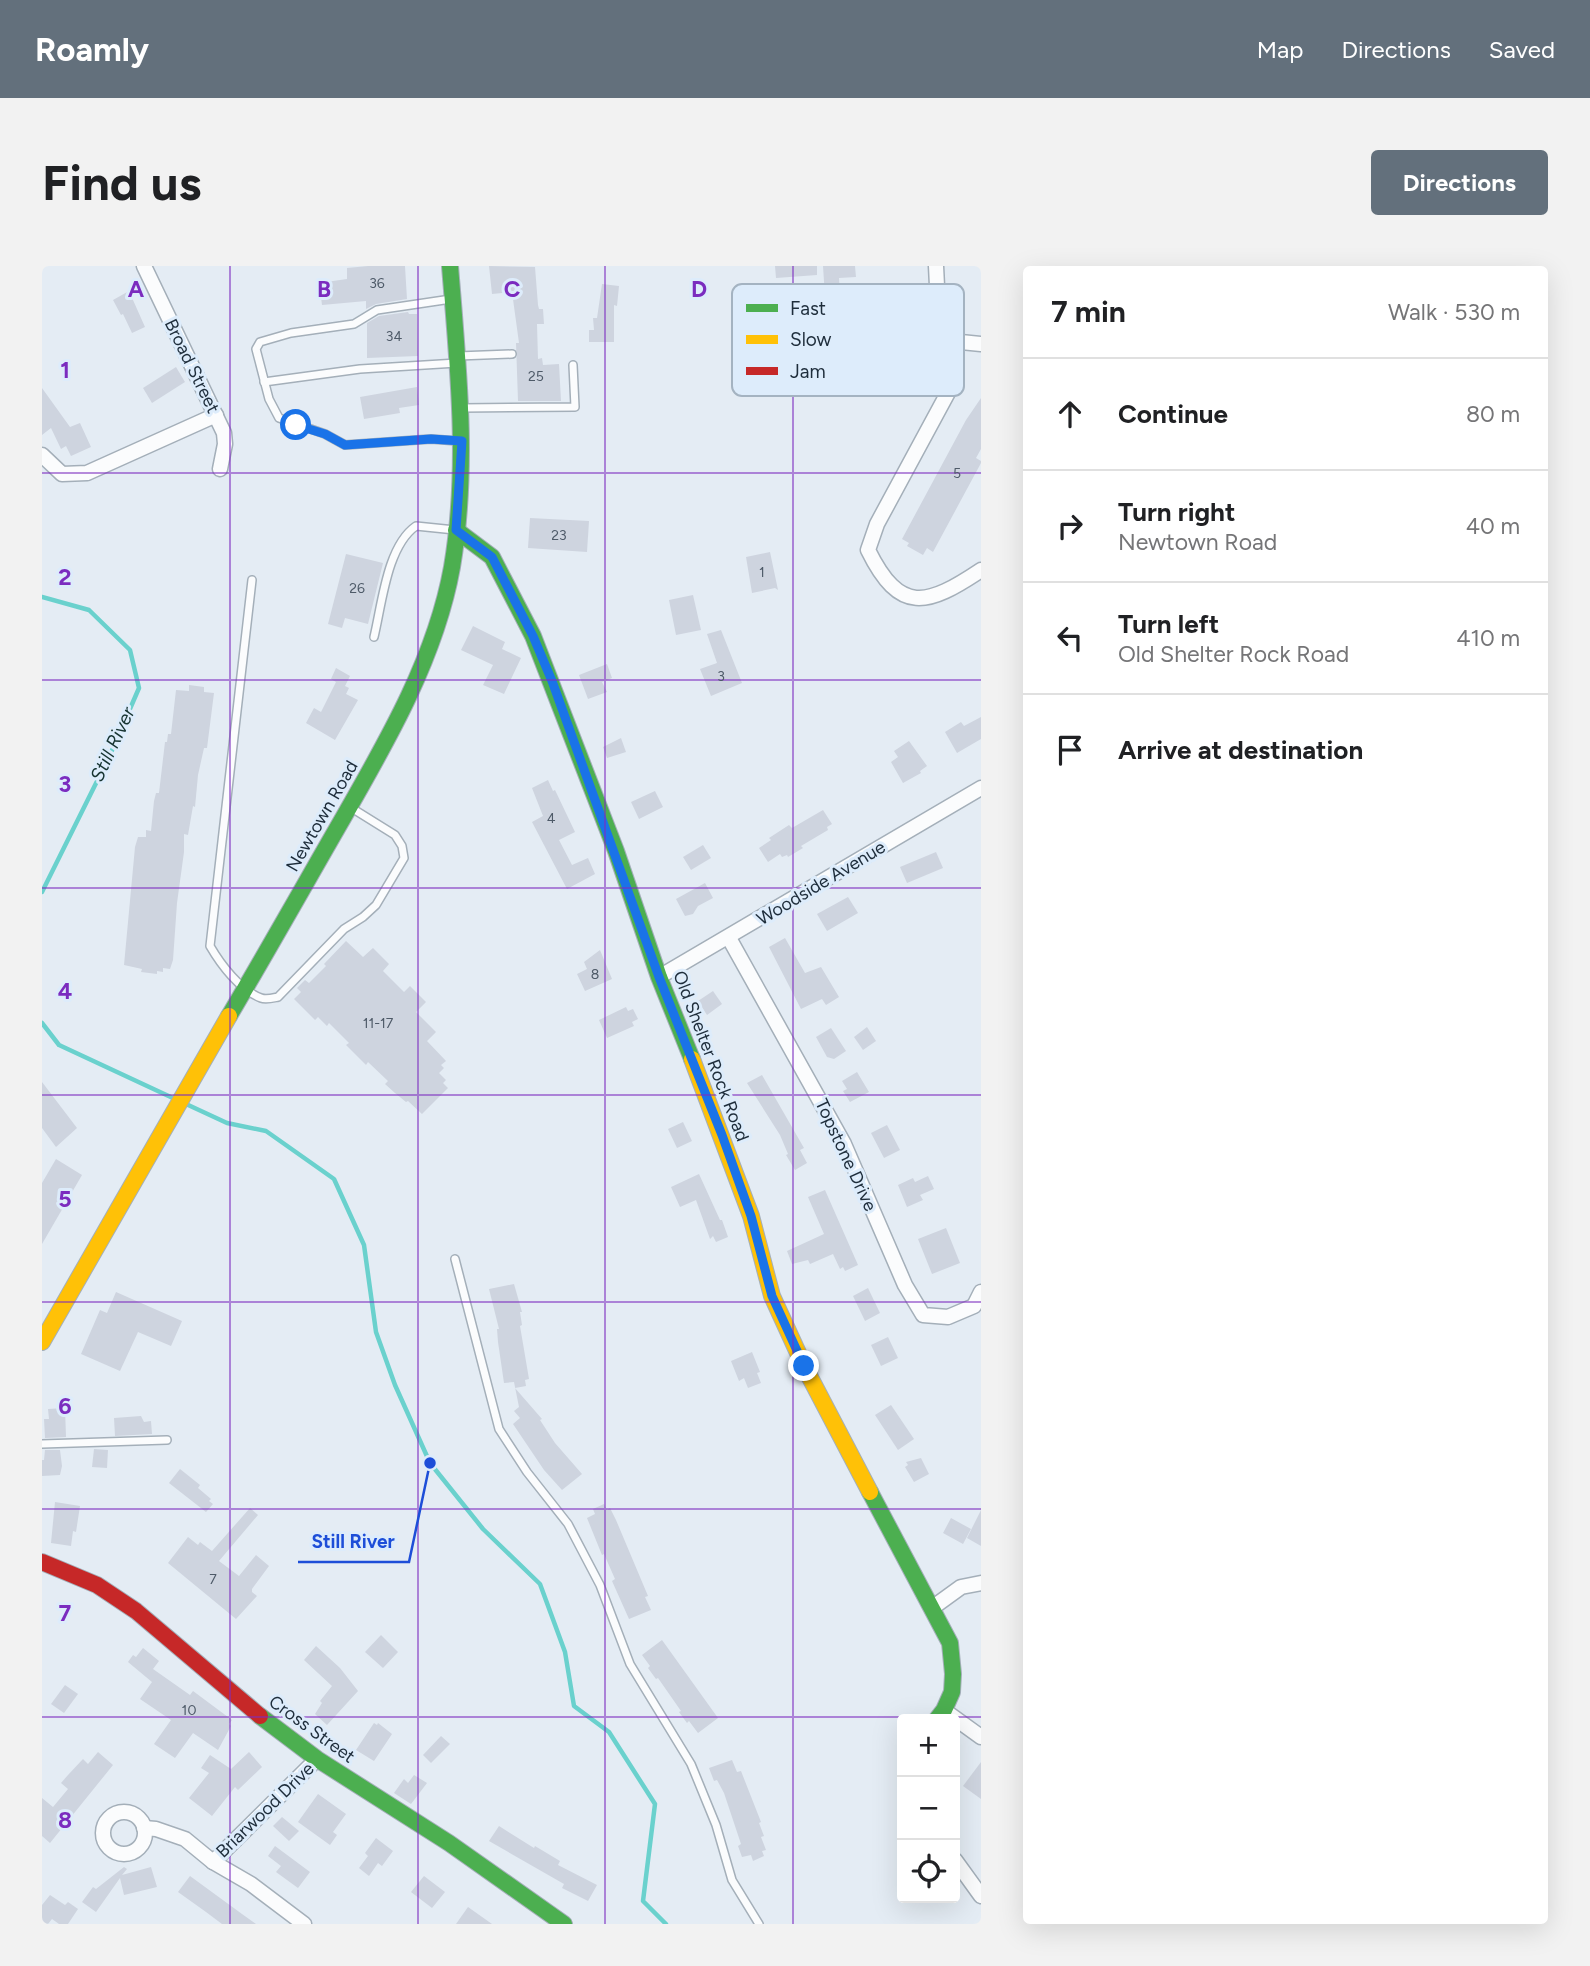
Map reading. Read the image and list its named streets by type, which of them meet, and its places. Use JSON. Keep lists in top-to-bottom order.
{
  "streets": {
    "street": [
      "Broad Street",
      "Newtown Road",
      "Woodside Avenue",
      "Old Shelter Rock Road",
      "Topstone Drive",
      "Cross Street",
      "Briarwood Drive"
    ]
  },
  "crossings": [
    ["Newtown Road", "Old Shelter Rock Road"],
    ["Woodside Avenue", "Old Shelter Rock Road"],
    ["Woodside Avenue", "Topstone Drive"],
    ["Cross Street", "Briarwood Drive"]
  ],
  "water": ["Still River"],
  "places": ["Still River"],
  "house_numbers": [
    "36",
    "34",
    "25",
    "5",
    "23",
    "1",
    "26",
    "3",
    "4",
    "8",
    "11-17",
    "7",
    "10"
  ],
  "legend": ["Fast", "Slow", "Jam"],
  "page": {
    "header": "Roamly",
    "nav": ["Map", "Directions", "Saved"],
    "buttons": "Directions",
    "title": "Find us",
    "heading": ["7 min", "Walk · 530 m"],
    "list": [
      ["Continue", "80 m"],
      ["Turn right", "Newtown Road", "40 m"],
      ["Turn left", "Old Shelter Rock Road", "410 m"],
      "Arrive at destination"
    ],
    "map_buttons": ["+", "−"]
  },
  "grid": {
    "columns": [
      "A",
      "B",
      "C",
      "D"
    ],
    "rows": [
      "1",
      "2",
      "3",
      "4",
      "5",
      "6",
      "7",
      "8"
    ]
  }
}
